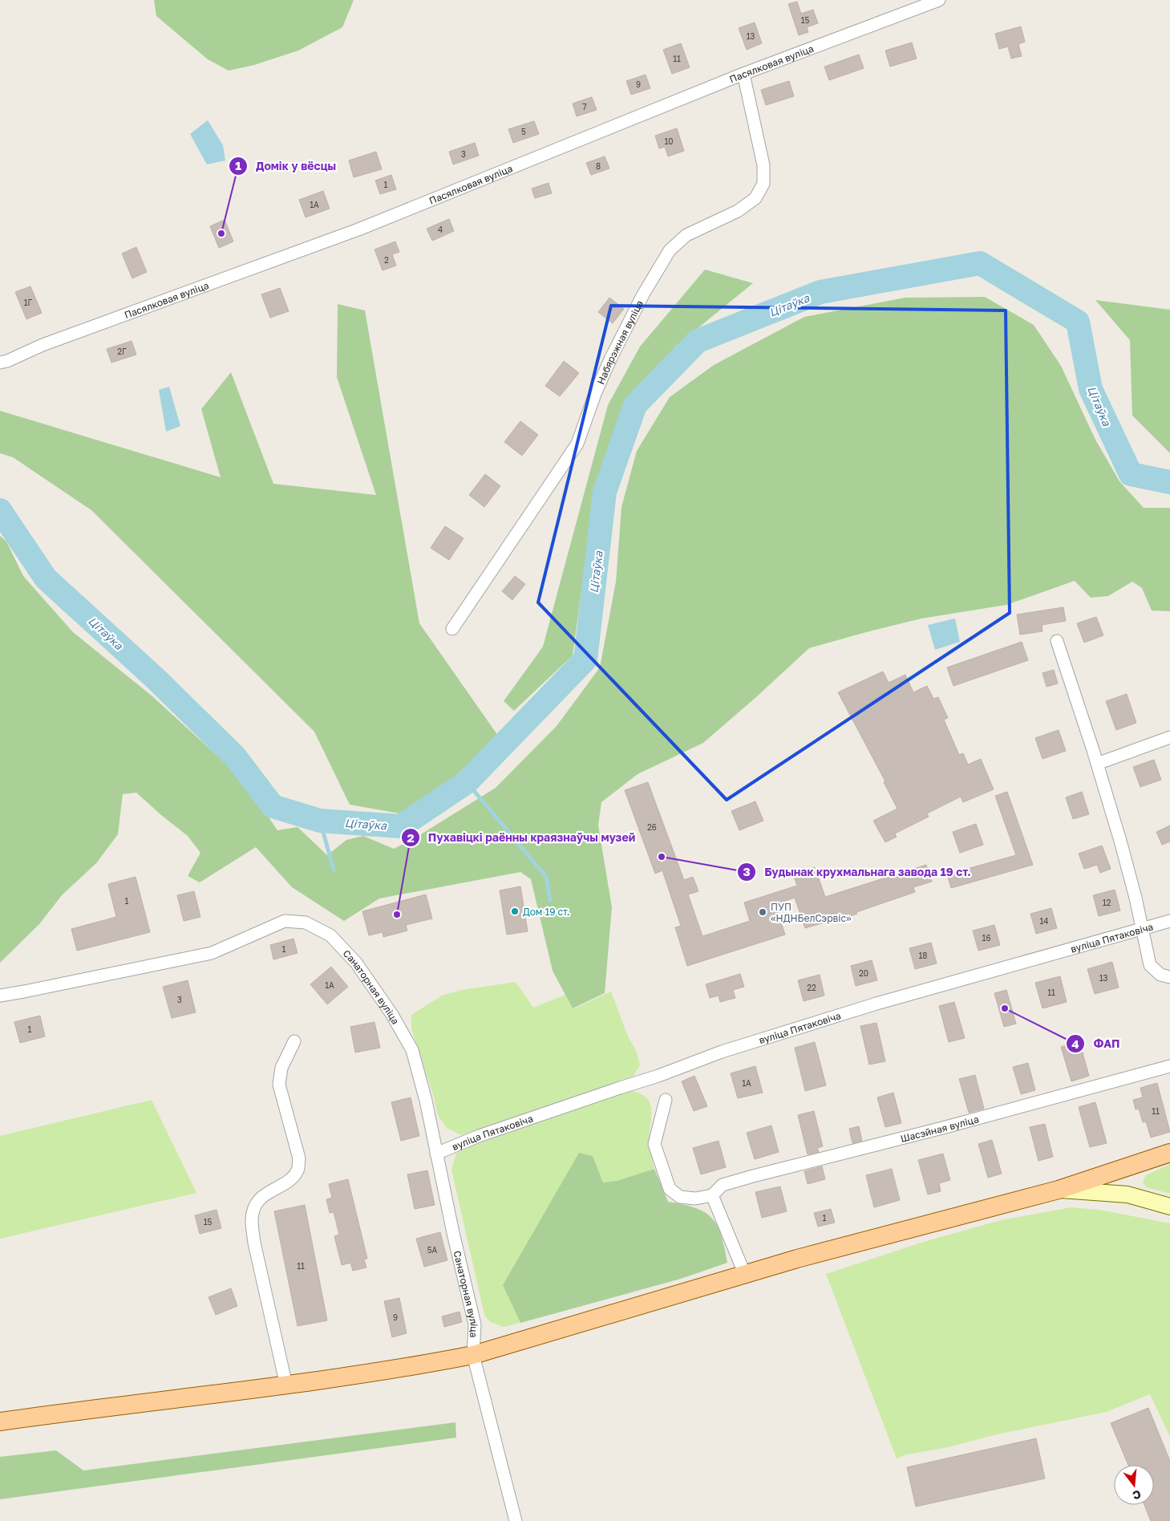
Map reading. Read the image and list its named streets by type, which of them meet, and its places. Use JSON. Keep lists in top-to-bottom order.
{
  "streets": {
    "street": [
      "Пасялковая вуліца",
      "Набярэжная вуліца",
      "вуліца Пятаковіча",
      "Санаторная вуліца",
      "Шасэйная вуліца"
    ]
  },
  "crossings": [
    ["Пасялковая вуліца", "Набярэжная вуліца"],
    ["вуліца Пятаковіча", "Санаторная вуліца"]
  ],
  "water": ["Цітаўка"],
  "places": [
    "Домік у вёсцы",
    "Будынак крухмальнага завода 19 ст.",
    "Дом 19 ст.",
    "ПУП «НДНБелСэрвіс»",
    "Пухавіцкі раённы краязнаўчы музей",
    "ФАП"
  ],
  "house_numbers": [
    "15",
    "13",
    "11",
    "9",
    "7",
    "5",
    "10",
    "3",
    "8",
    "1",
    "1А",
    "4",
    "2",
    "1Г",
    "2Г",
    "26",
    "1",
    "12",
    "14",
    "16",
    "1",
    "18",
    "20",
    "13",
    "1А",
    "22",
    "11",
    "3",
    "1",
    "1А",
    "11",
    "1",
    "15",
    "5А",
    "11",
    "9"
  ],
  "north": "bottom"
}
